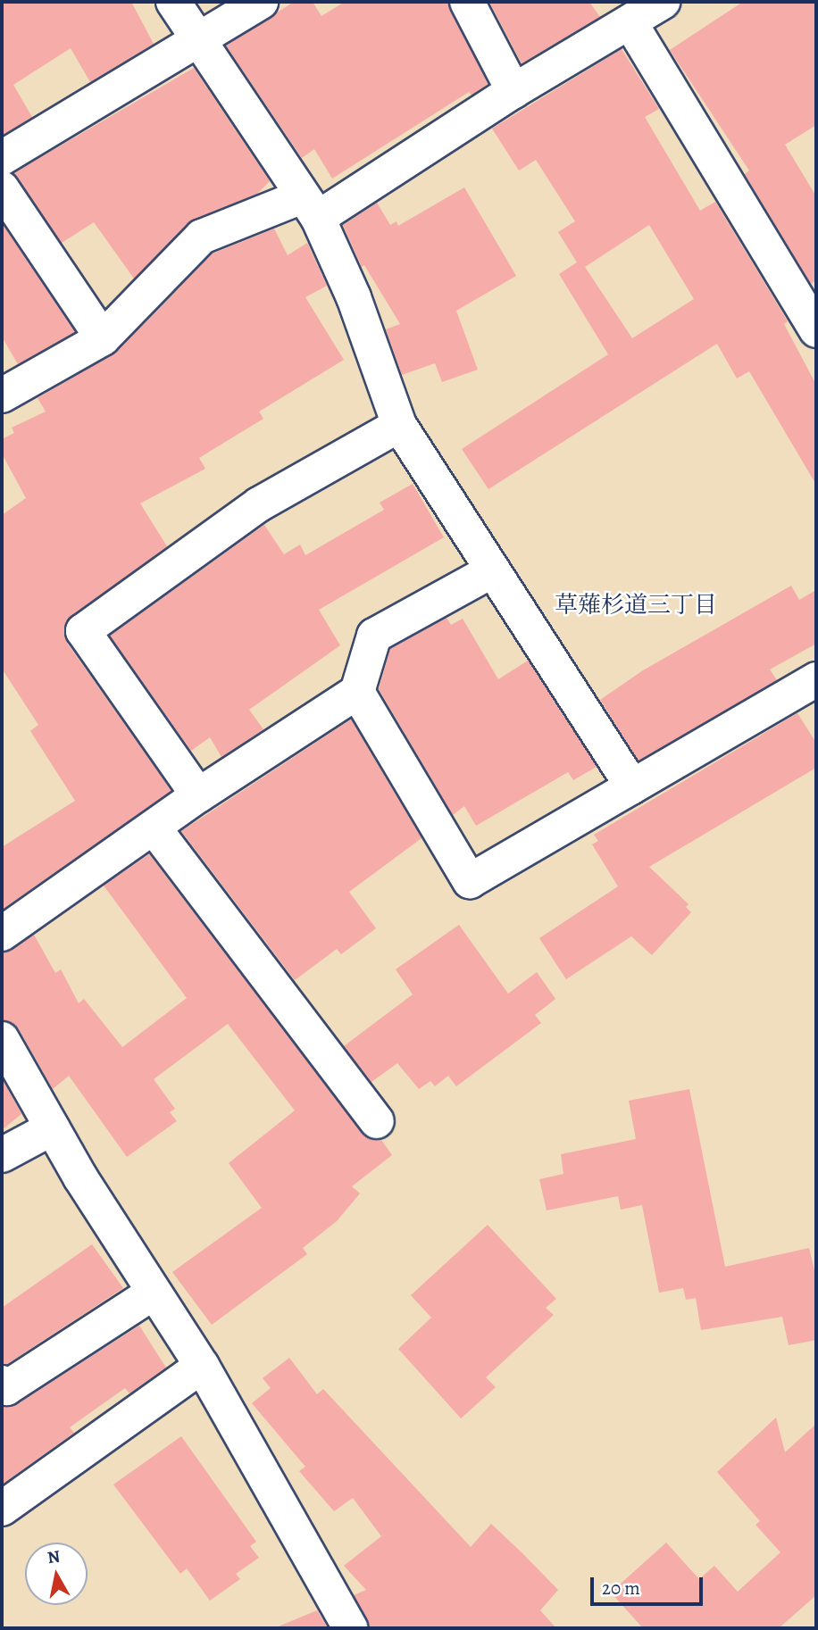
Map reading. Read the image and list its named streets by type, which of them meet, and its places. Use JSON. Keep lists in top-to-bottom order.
{
  "districts": ["草薙杉道三丁目"],
  "scale_bar": "20 m",
  "north": "top"
}
